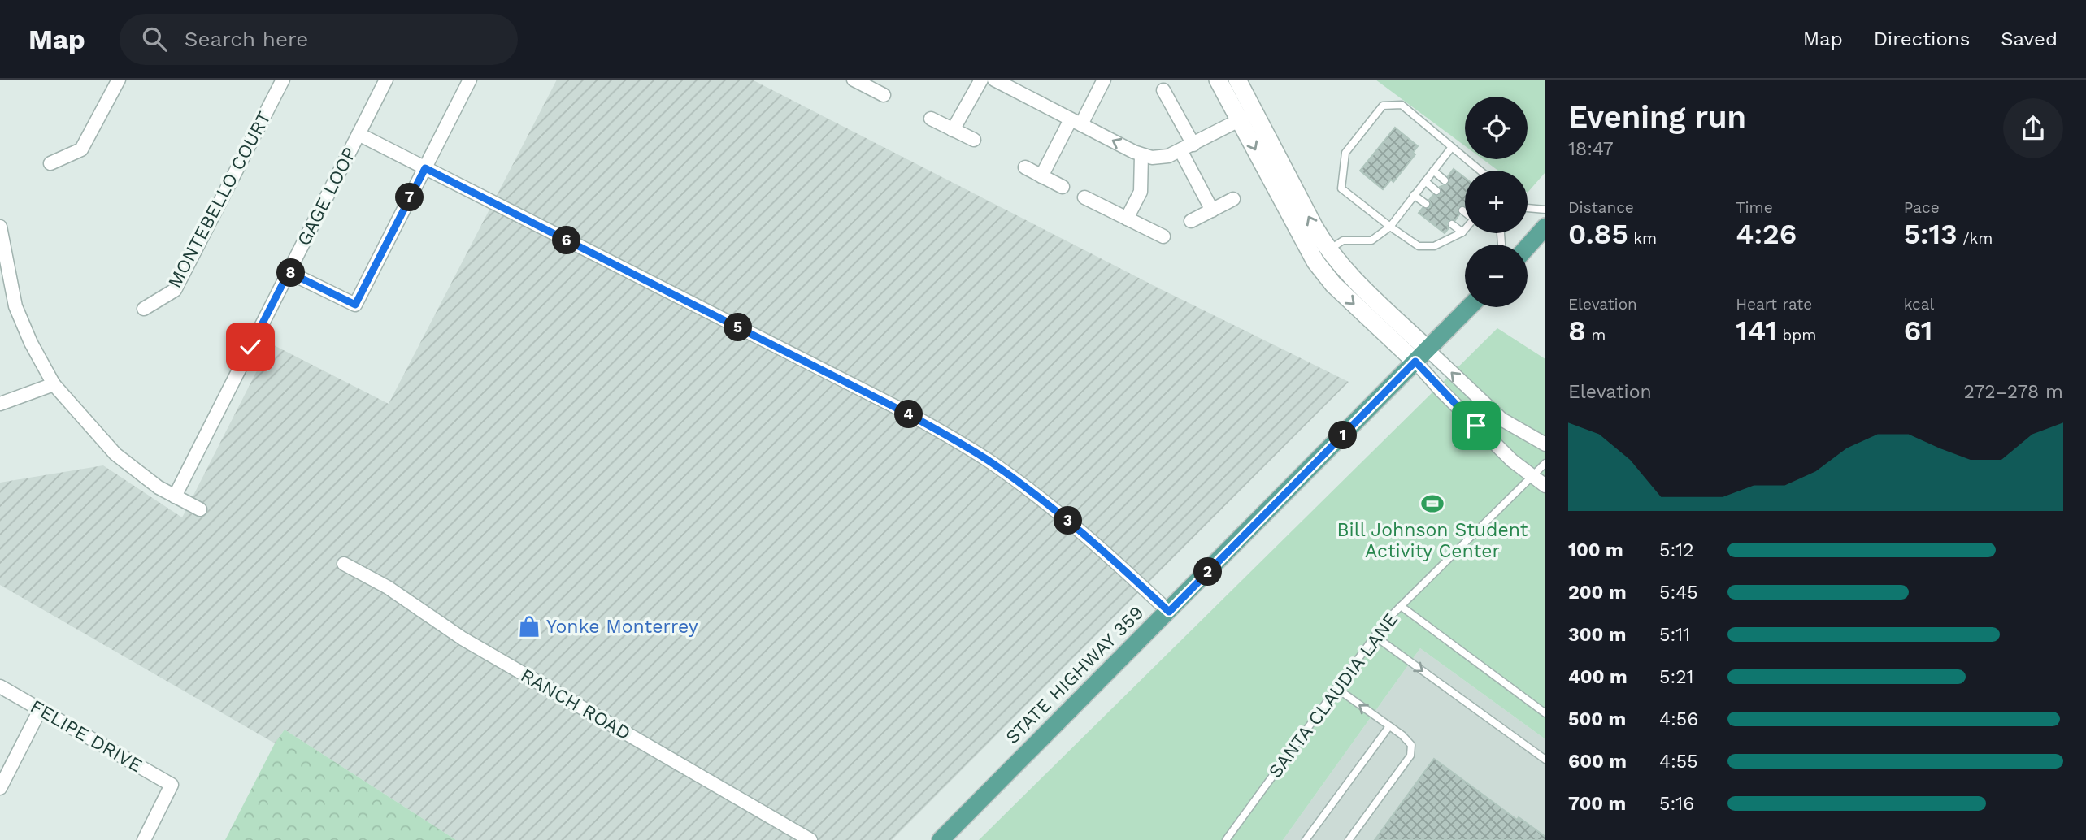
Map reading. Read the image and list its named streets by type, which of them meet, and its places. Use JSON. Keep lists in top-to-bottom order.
{
  "streets": {
    "main road": ["STATE HIGHWAY 359"],
    "street": [
      "GAGE LOOP",
      "MONTEBELLO COURT",
      "RANCH ROAD",
      "FELIPE DRIVE"
    ],
    "lane": ["SANTA CLAUDIA LANE"]
  },
  "places": {
    "sports": ["Bill Johnson Student Activity Center"],
    "shop": ["Yonke Monterrey"]
  },
  "page": {
    "header": "Map",
    "search": "Search here",
    "nav": ["Map", "Directions", "Saved"],
    "heading": ["Evening run", "18:47"],
    "map_buttons": ["+", "−"],
    "stats": [
      ["Distance", "0.85 km"],
      ["Time", "4:26"],
      ["Pace", "5:13 /km"],
      ["Elevation", "8 m"],
      ["Heart rate", "141 bpm"],
      ["kcal", "61"]
    ],
    "pins": [
      "7",
      "6",
      "8",
      "5",
      "4",
      "1",
      "3",
      "2"
    ],
    "chart": ["Elevation", "272–278 m"],
    "list": [
      {
        "name": "100 m",
        "note": "5:12"
      },
      {
        "name": "200 m",
        "note": "5:45"
      },
      {
        "name": "300 m",
        "note": "5:11"
      },
      {
        "name": "400 m",
        "note": "5:21"
      },
      {
        "name": "500 m",
        "note": "4:56"
      },
      {
        "name": "600 m",
        "note": "4:55"
      },
      {
        "name": "700 m",
        "note": "5:16"
      }
    ]
  }
}
